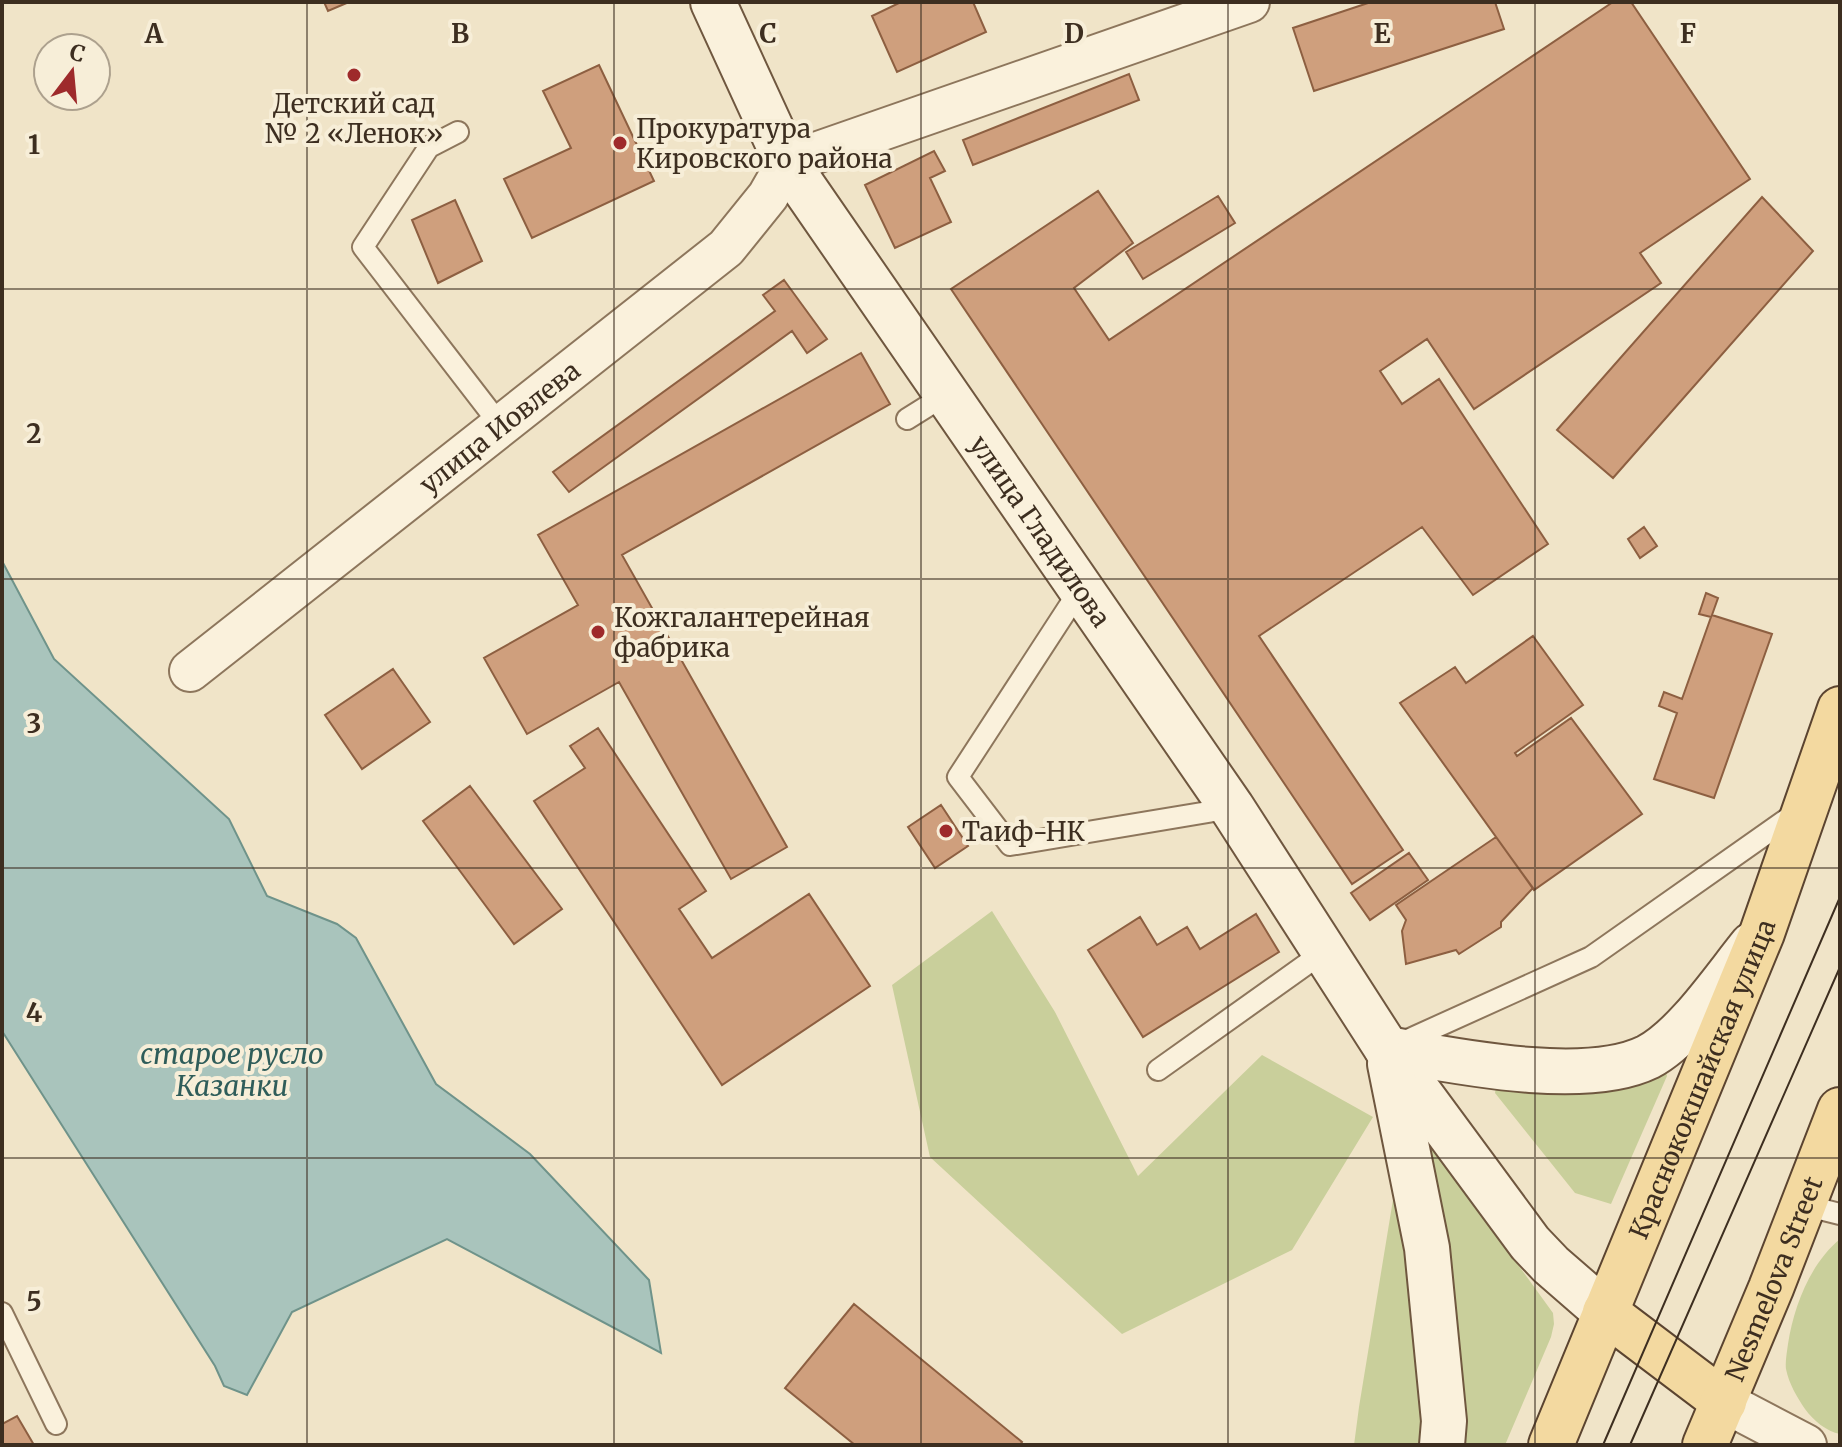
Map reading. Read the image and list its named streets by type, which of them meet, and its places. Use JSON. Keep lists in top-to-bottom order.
{
  "streets": {
    "main road": ["Краснококшайская улица", "Nesmelova Street"],
    "street": ["улица Иовлева", "улица Гладилова"]
  },
  "crossings": [
    ["улица Иовлева", "улица Гладилова"],
    ["улица Гладилова", "Краснококшайская улица"]
  ],
  "water": ["старое русло Казанки"],
  "places": [
    "Детский сад № 2 «Ленок»",
    "Прокуратура Кировского района",
    "Кожгалантерейная фабрика",
    "Таиф-НК"
  ],
  "north": "top",
  "grid": {
    "columns": [
      "A",
      "B",
      "C",
      "D",
      "E",
      "F"
    ],
    "rows": [
      "1",
      "2",
      "3",
      "4",
      "5"
    ]
  }
}
